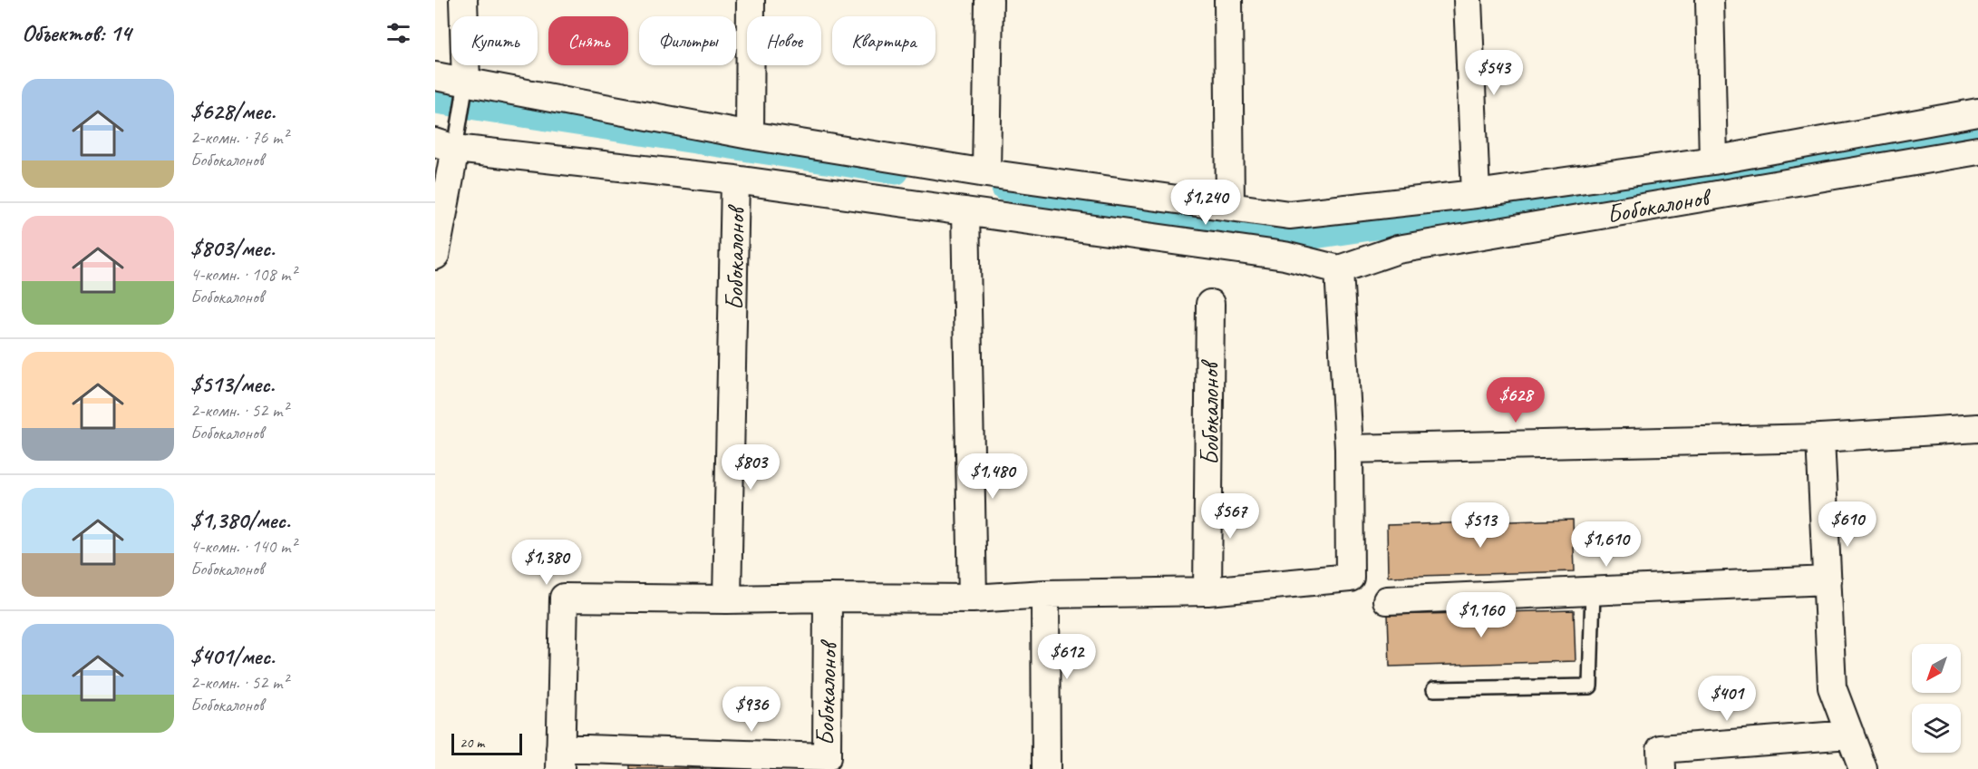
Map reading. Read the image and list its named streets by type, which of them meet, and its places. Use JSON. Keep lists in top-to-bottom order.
{
  "streets": {
    "street": ["Бобокалонов"]
  },
  "scale_bar": "20 m",
  "north": "bottom left",
  "page": {
    "heading": "Объектов: 14",
    "chip": [
      "Купить",
      "Снять",
      "Фильтры",
      "Новое",
      "Квартира"
    ],
    "price": [
      "$543",
      "$1,240",
      "$628",
      "$803",
      "$1,480",
      "$567",
      "$610",
      "$513",
      "$1,610",
      "$1,380",
      "$1,160",
      "$612",
      "$401",
      "$936"
    ],
    "list": [
      {
        "name": "$628/мес.",
        "note": "2-комн. · 76 m² · Бобокалонов"
      },
      {
        "name": "$803/мес.",
        "note": "4-комн. · 108 m² · Бобокалонов"
      },
      {
        "name": "$513/мес.",
        "note": "2-комн. · 52 m² · Бобокалонов"
      },
      {
        "name": "$1,380/мес.",
        "note": "4-комн. · 140 m² · Бобокалонов"
      },
      {
        "name": "$401/мес.",
        "note": "2-комн. · 52 m² · Бобокалонов"
      }
    ],
    "scale": "20 m"
  }
}
